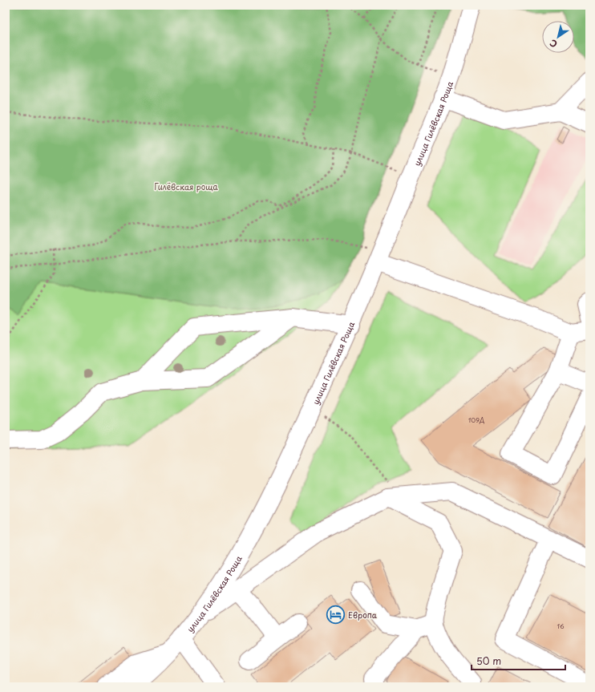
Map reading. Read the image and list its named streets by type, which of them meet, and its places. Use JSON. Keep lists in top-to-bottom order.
{
  "streets": {
    "street": ["улица Гилёвская Роща"]
  },
  "parks": ["Гилёвская роща"],
  "places": {
    "hotel": ["Европа"]
  },
  "house_numbers": ["109Д", "16"],
  "scale_bar": "50 m",
  "north": "bottom left"
}
